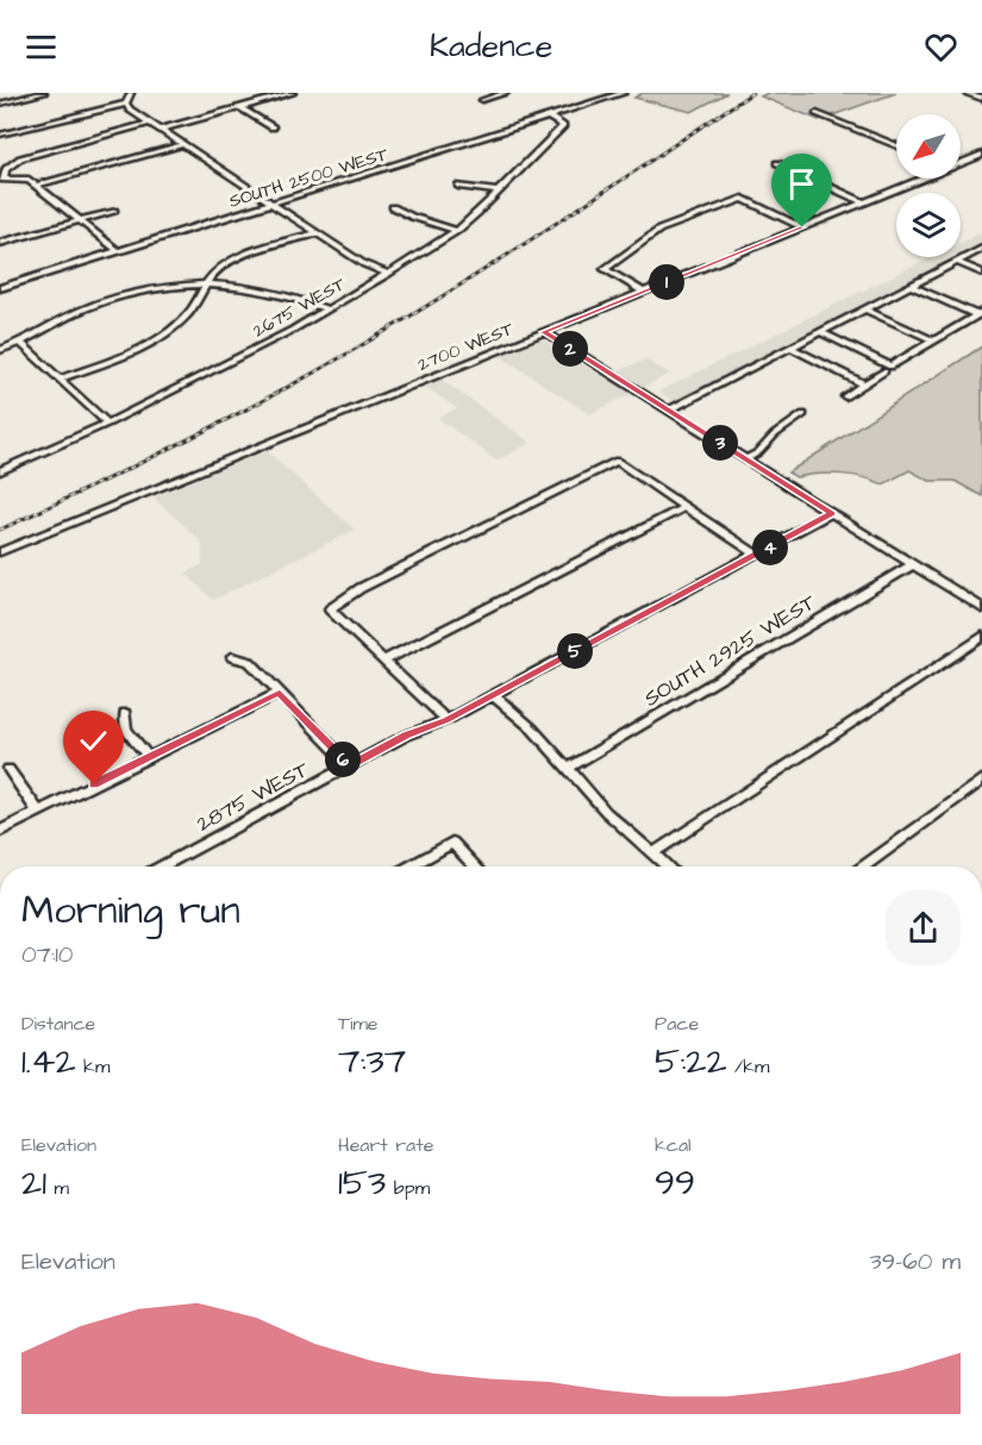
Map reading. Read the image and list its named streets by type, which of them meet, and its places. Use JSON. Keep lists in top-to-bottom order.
{
  "streets": {
    "street": [
      "SOUTH 2500 WEST",
      "2675 WEST",
      "2700 WEST",
      "SOUTH 2925 WEST",
      "2875 WEST"
    ]
  },
  "crossings": [
    ["SOUTH 2500 WEST", "2675 WEST"]
  ],
  "north": "bottom left",
  "page": {
    "header": "Kadence",
    "pins": [
      "1",
      "2",
      "3",
      "4",
      "5",
      "6"
    ],
    "heading": ["Morning run", "07:10"],
    "stats": [
      ["Distance", "1.42 km"],
      ["Time", "7:37"],
      ["Pace", "5:22 /km"],
      ["Elevation", "21 m"],
      ["Heart rate", "153 bpm"],
      ["kcal", "99"]
    ],
    "chart": ["Elevation", "39–60 m"]
  }
}
